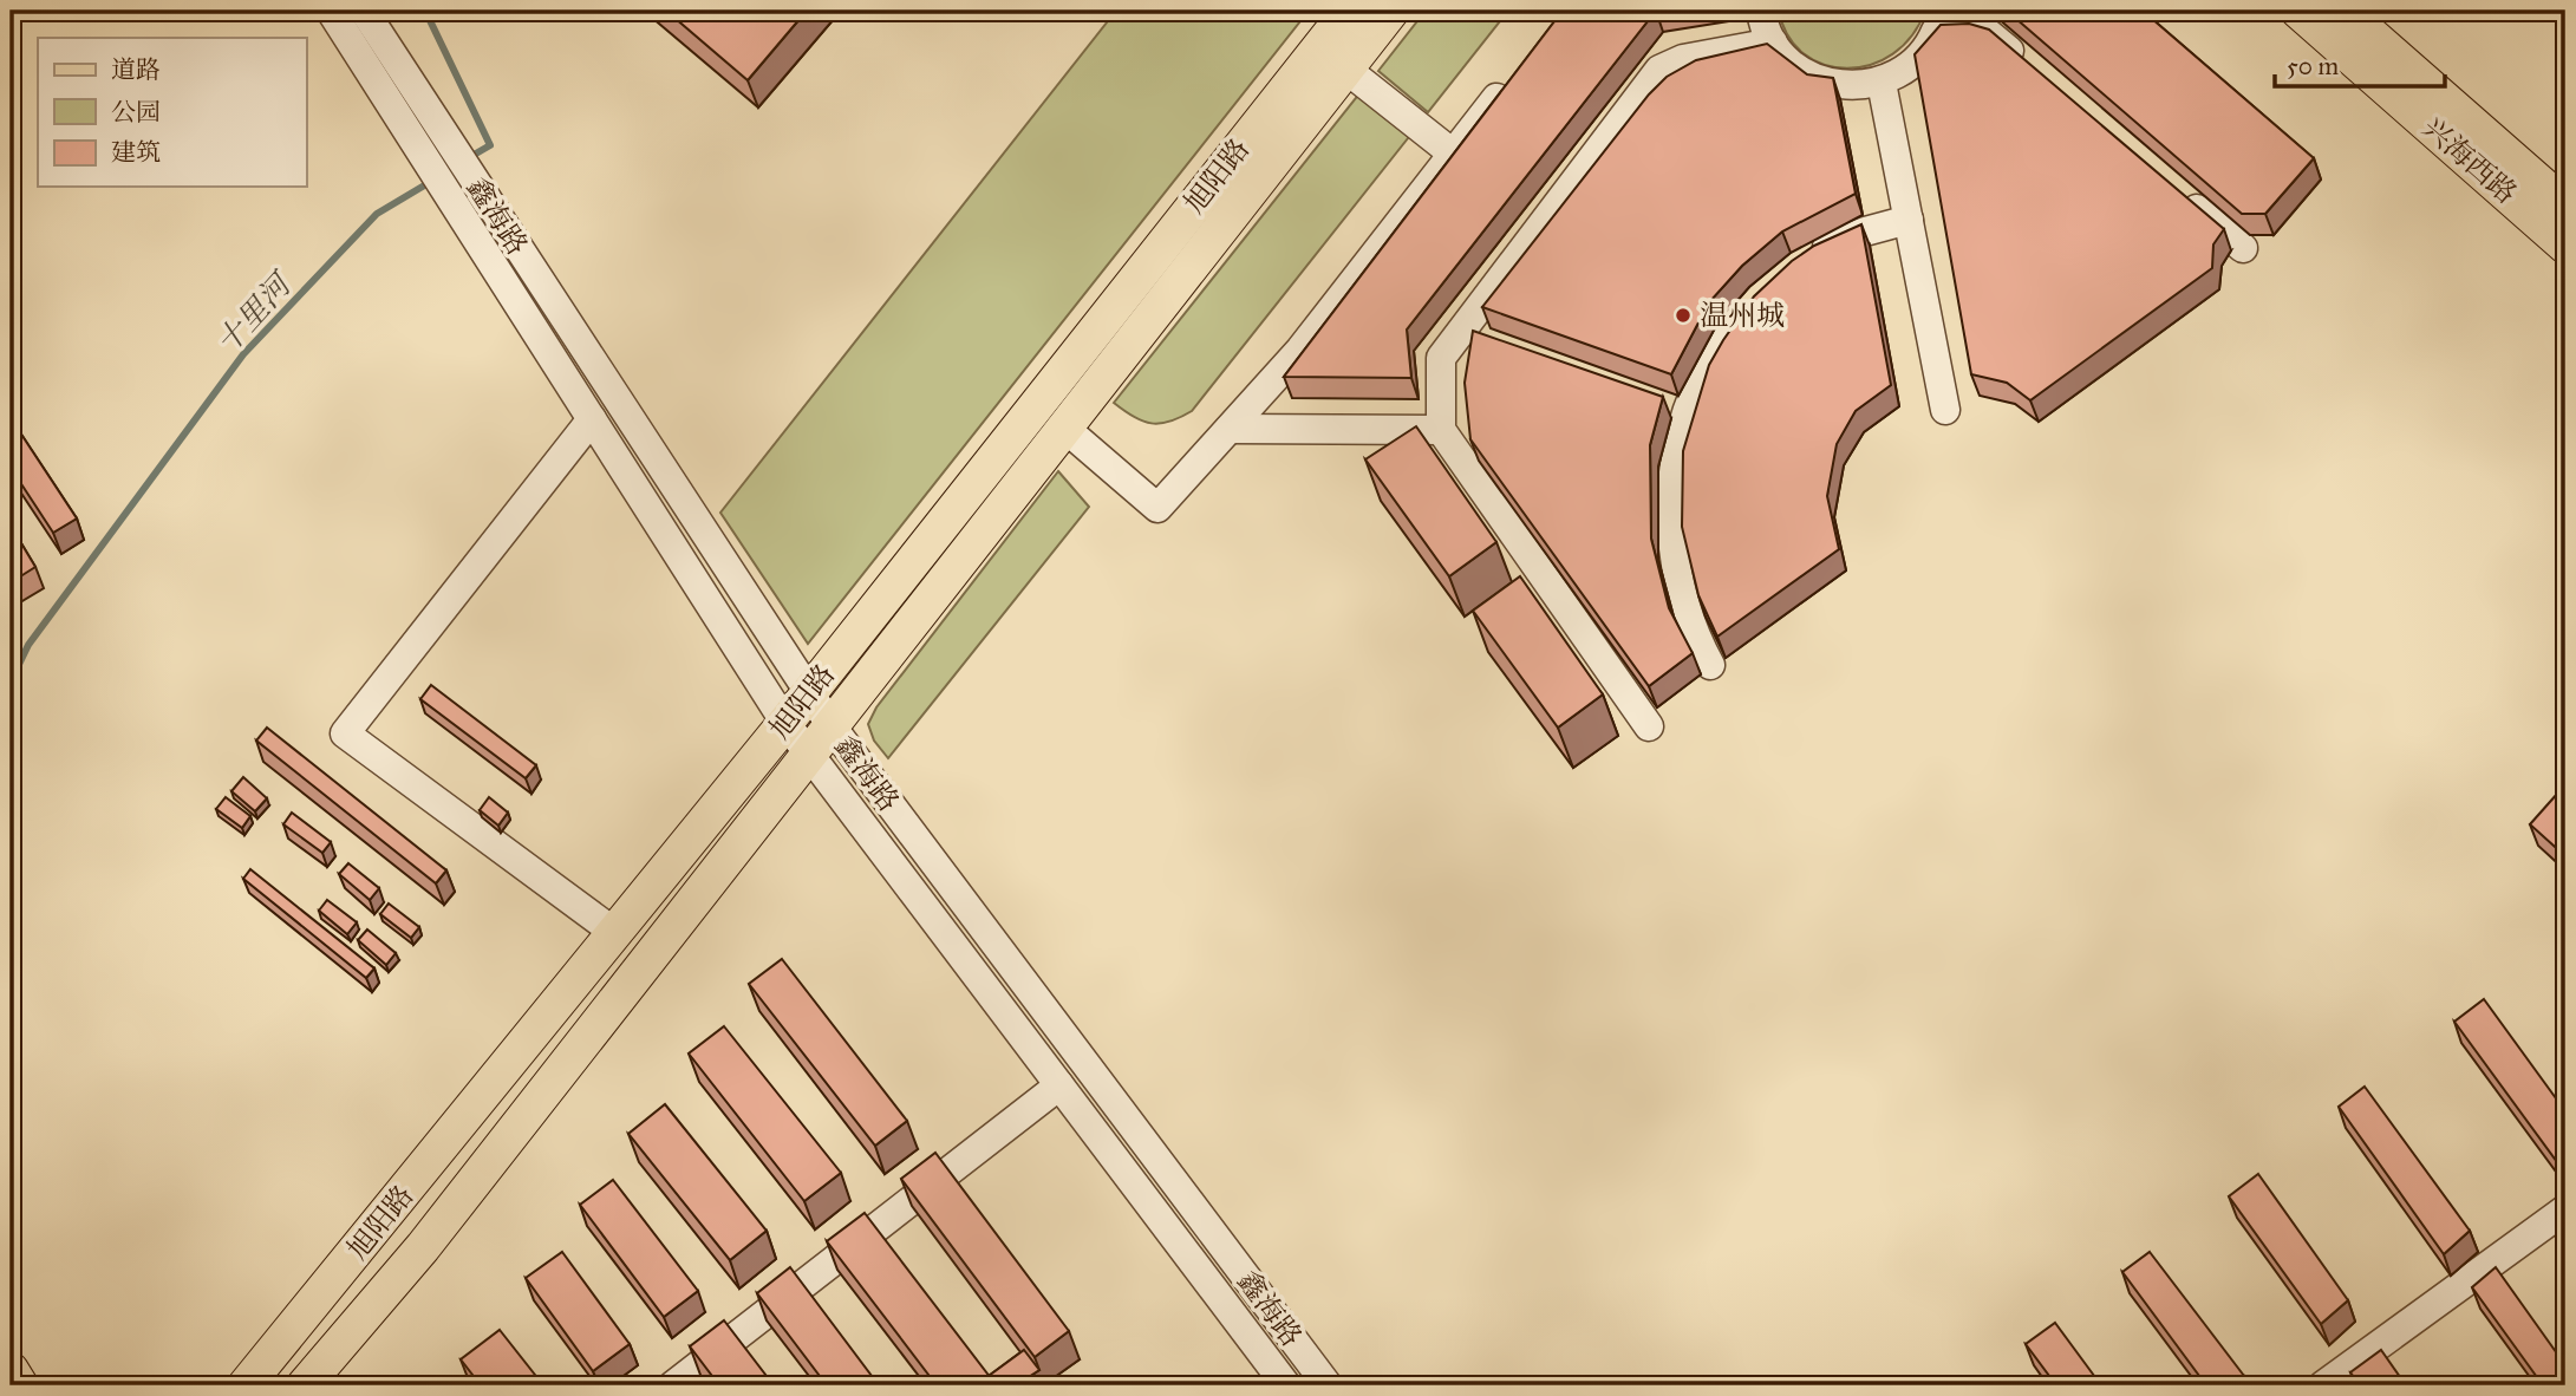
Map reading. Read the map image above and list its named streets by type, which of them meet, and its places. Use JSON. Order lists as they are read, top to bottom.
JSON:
{
  "streets": {
    "main road": ["兴海西路", "旭阳路"],
    "street": ["鑫海路"]
  },
  "crossings": [
    ["旭阳路", "鑫海路"]
  ],
  "water": ["十里河"],
  "places": ["温州城"],
  "legend": ["道路", "公园", "建筑"],
  "scale_bar": "50 m"
}
